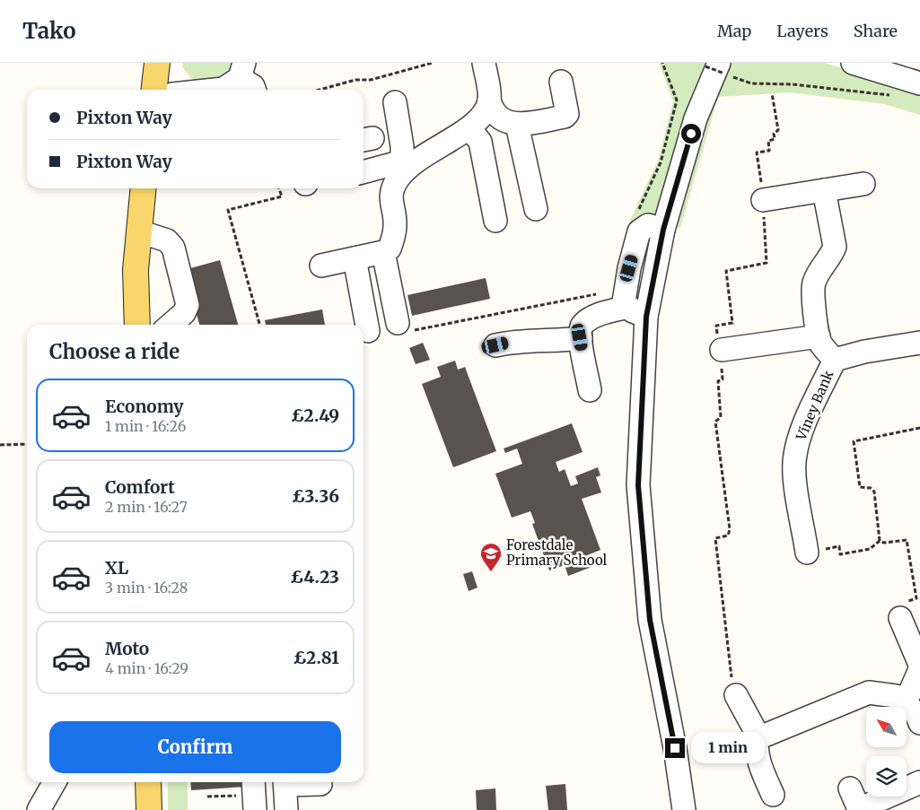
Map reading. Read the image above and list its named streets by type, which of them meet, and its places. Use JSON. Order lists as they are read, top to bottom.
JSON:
{
  "streets": {
    "street": ["Viney Bank"]
  },
  "places": {
    "school or university": ["Forestdale Primary School"]
  },
  "north": "top left",
  "page": {
    "header": "Tako",
    "nav": ["Map", "Layers", "Share"],
    "banner": ["Pixton Way", "Pixton Way"],
    "heading": "Choose a ride",
    "list": [
      {
        "name": "Economy",
        "note": "1 min · 16:26",
        "value": "£2.49"
      },
      {
        "name": "Comfort",
        "note": "2 min · 16:27",
        "value": "£3.36"
      },
      {
        "name": "XL",
        "note": "3 min · 16:28",
        "value": "£4.23"
      },
      {
        "name": "Moto",
        "note": "4 min · 16:29",
        "value": "£2.81"
      }
    ],
    "buttons": "Confirm",
    "bubble": "1 min"
  }
}
